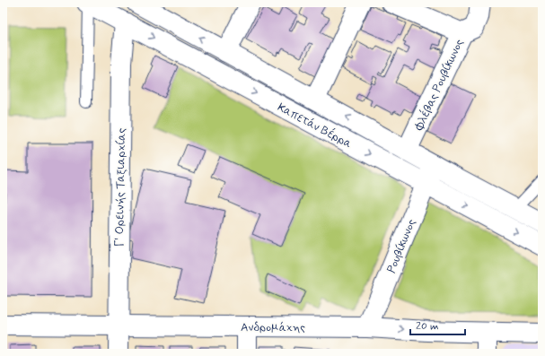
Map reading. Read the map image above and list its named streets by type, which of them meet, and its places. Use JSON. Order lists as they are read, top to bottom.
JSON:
{
  "streets": {
    "street": [
      "Φλέβας Ρουβίκωνος",
      "Καπετάν Βέρρα",
      "Γ' Ορεινής Ταξιαρχίας",
      "Ρουβίκωνος",
      "Ανδρομάχης"
    ]
  },
  "crossings": [
    ["Φλέβας Ρουβίκωνος", "Καπετάν Βέρρα"],
    ["Καπετάν Βέρρα", "Γ' Ορεινής Ταξιαρχίας"],
    ["Καπετάν Βέρρα", "Ρουβίκωνος"],
    ["Γ' Ορεινής Ταξιαρχίας", "Ανδρομάχης"],
    ["Ρουβίκωνος", "Ανδρομάχης"]
  ],
  "scale_bar": "20 m"
}
